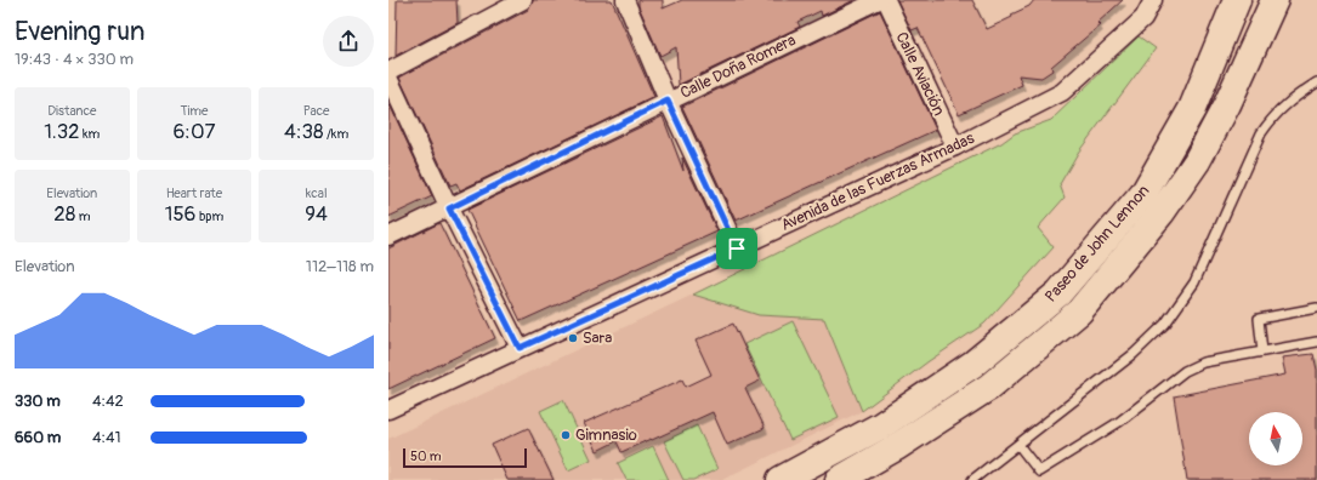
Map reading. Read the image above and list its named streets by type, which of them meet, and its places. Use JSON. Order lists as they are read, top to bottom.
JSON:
{
  "streets": {
    "highway": ["Paseo de John Lennon"],
    "street": ["Calle Doña Romera", "Calle Aviación", "Avenida de las Fuerzas Armadas"]
  },
  "crossings": [
    ["Calle Aviación", "Avenida de las Fuerzas Armadas"]
  ],
  "places": ["Sara", "Gimnasio"],
  "scale_bar": "50 m",
  "north": "top",
  "page": {
    "heading": ["Evening run", "19:43 · 4 × 330 m"],
    "stats": [
      ["Distance", "1.32 km"],
      ["Time", "6:07"],
      ["Pace", "4:38 /km"],
      ["Elevation", "28 m"],
      ["Heart rate", "156 bpm"],
      ["kcal", "94"]
    ],
    "chart": ["Elevation", "112–118 m"],
    "list": [
      {
        "name": "330 m",
        "note": "4:42"
      },
      {
        "name": "660 m",
        "note": "4:41"
      }
    ],
    "scale": "50 m"
  }
}
